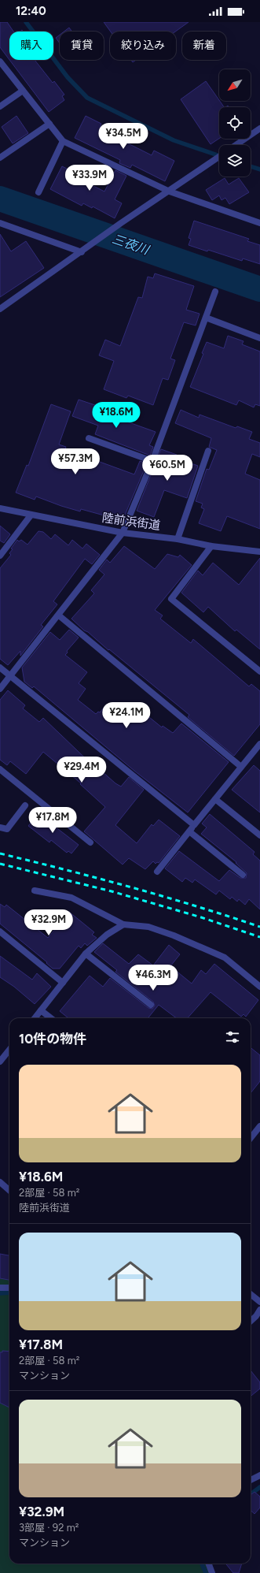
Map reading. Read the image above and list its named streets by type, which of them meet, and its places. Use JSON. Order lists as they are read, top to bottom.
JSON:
{
  "streets": {
    "street": ["陸前浜街道"]
  },
  "water": ["三夜川"],
  "north": "bottom left",
  "page": {
    "status": "12:40",
    "chip": [
      "購入",
      "賃貸",
      "絞り込み",
      "新着"
    ],
    "price": [
      "¥34.5M",
      "¥33.9M",
      "¥18.6M",
      "¥57.3M",
      "¥60.5M",
      "¥24.1M",
      "¥29.4M",
      "¥17.8M",
      "¥32.9M",
      "¥46.3M"
    ],
    "heading": "10件の物件",
    "list": [
      {
        "name": "¥18.6M",
        "note": "2部屋 · 58 m² · 陸前浜街道"
      },
      {
        "name": "¥17.8M",
        "note": "2部屋 · 58 m² · マンション"
      },
      {
        "name": "¥32.9M",
        "note": "3部屋 · 92 m² · マンション"
      }
    ]
  }
}
